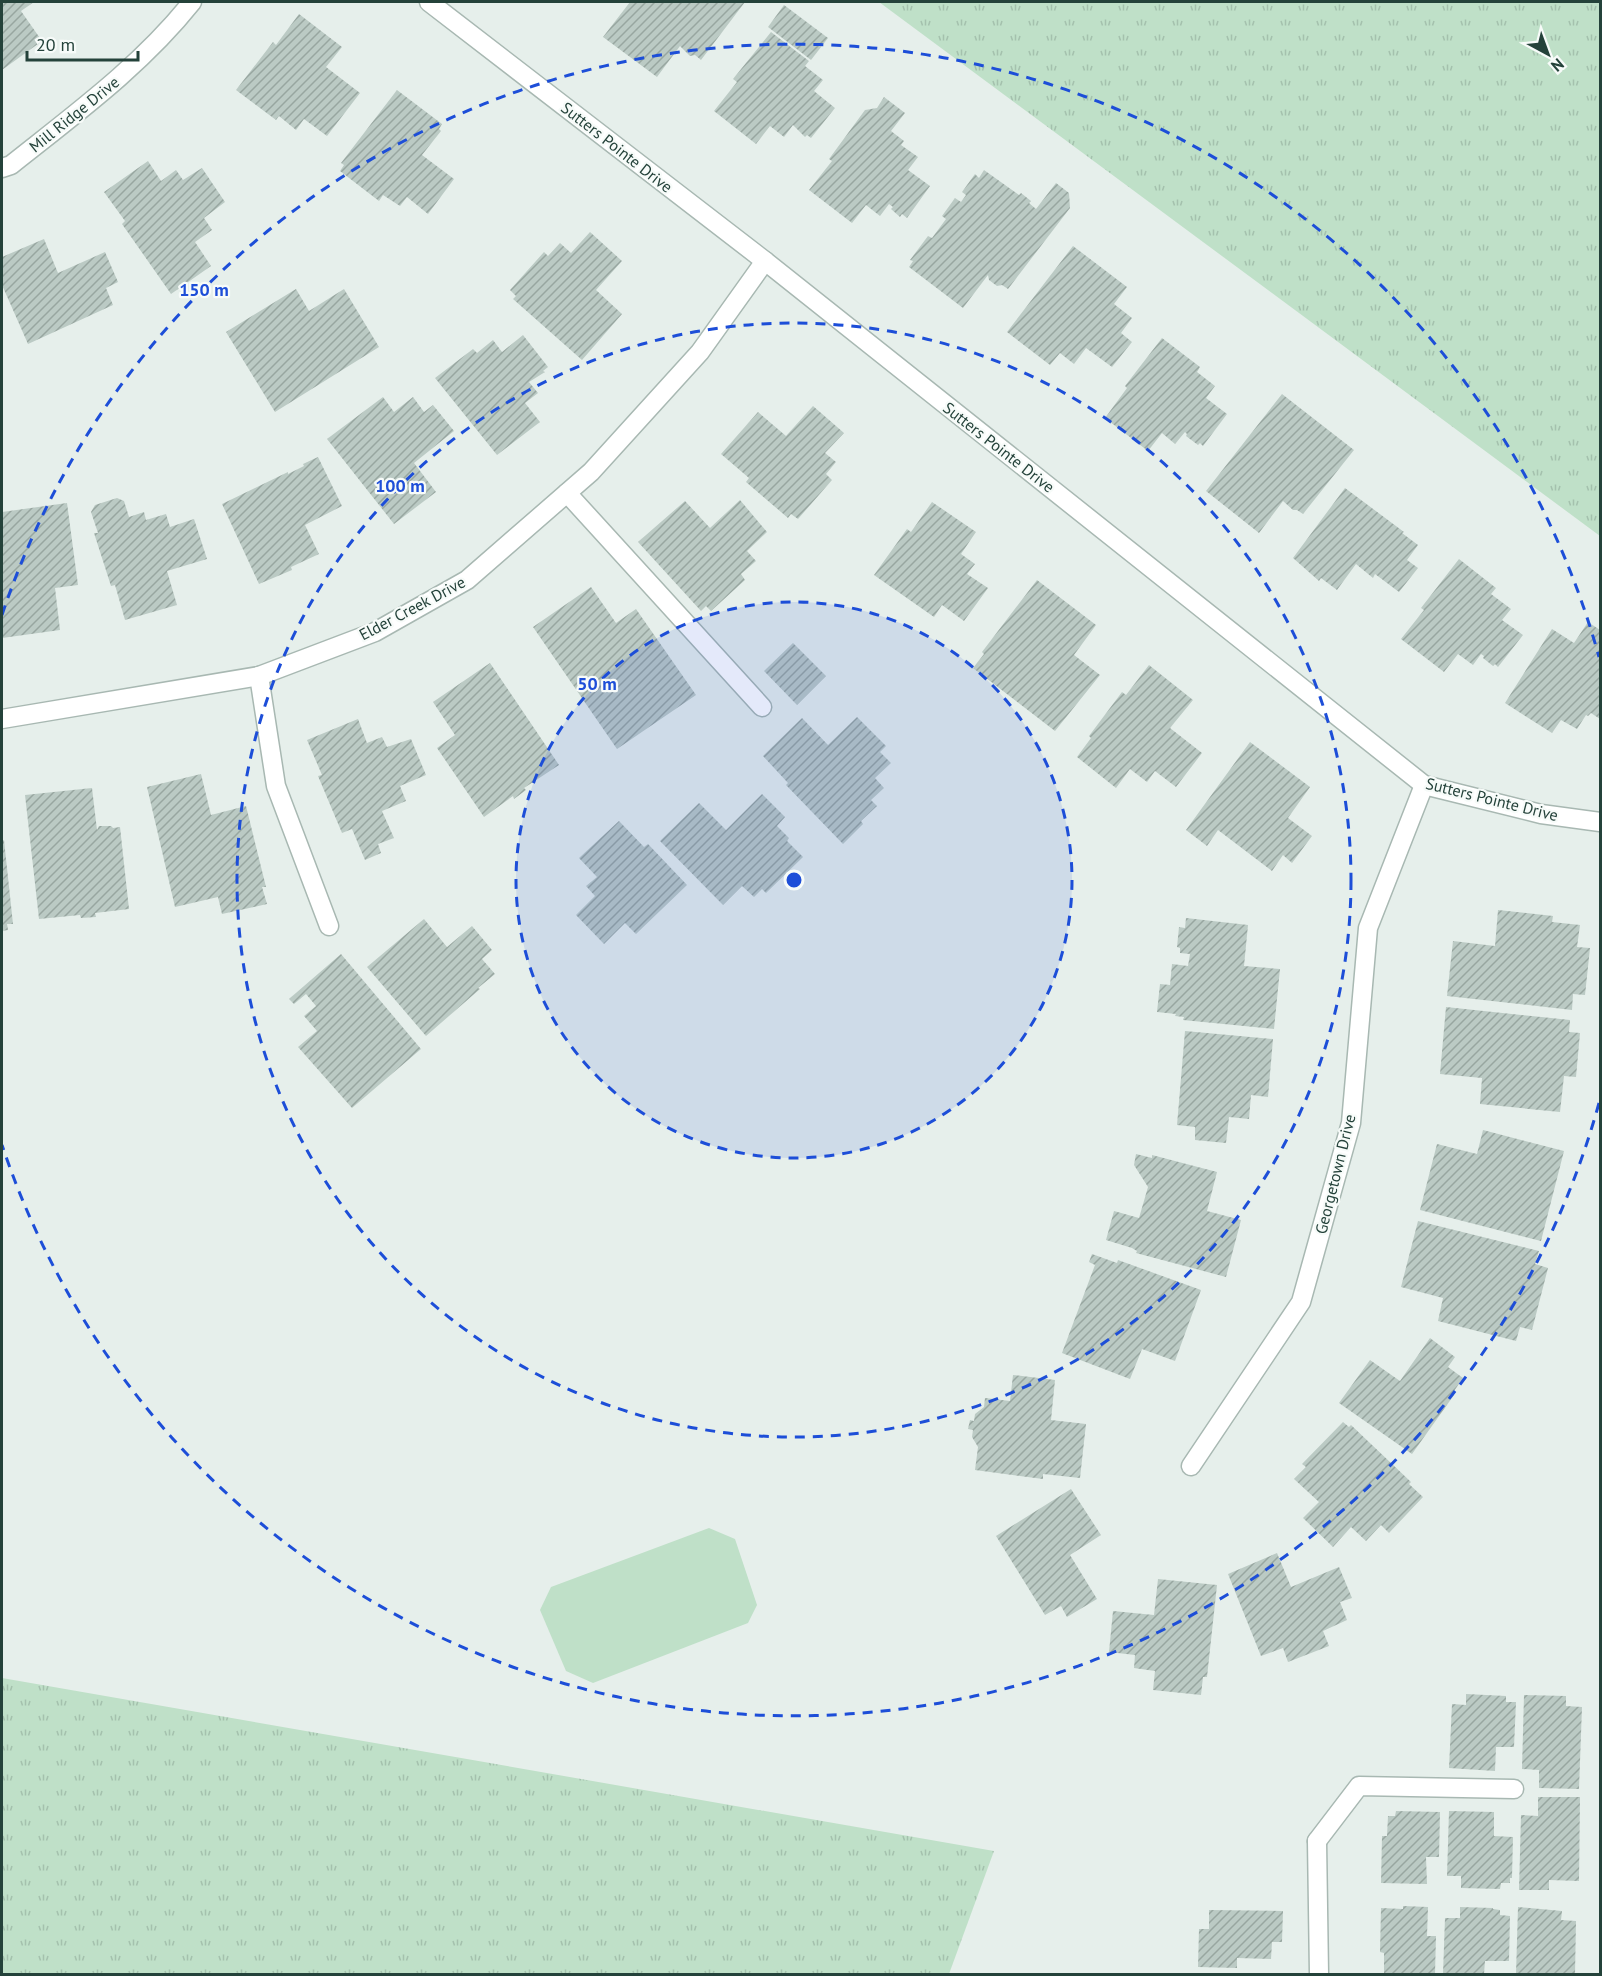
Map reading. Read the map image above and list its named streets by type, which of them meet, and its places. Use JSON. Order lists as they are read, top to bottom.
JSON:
{
  "streets": {
    "street": [
      "Mill Ridge Drive",
      "Sutters Pointe Drive",
      "Elder Creek Drive",
      "Georgetown Drive"
    ]
  },
  "crossings": [
    ["Sutters Pointe Drive", "Elder Creek Drive"],
    ["Sutters Pointe Drive", "Georgetown Drive"]
  ],
  "scale_bar": "20 m",
  "north": "bottom right",
  "rings": ["150 m", "100 m", "50 m"]
}
